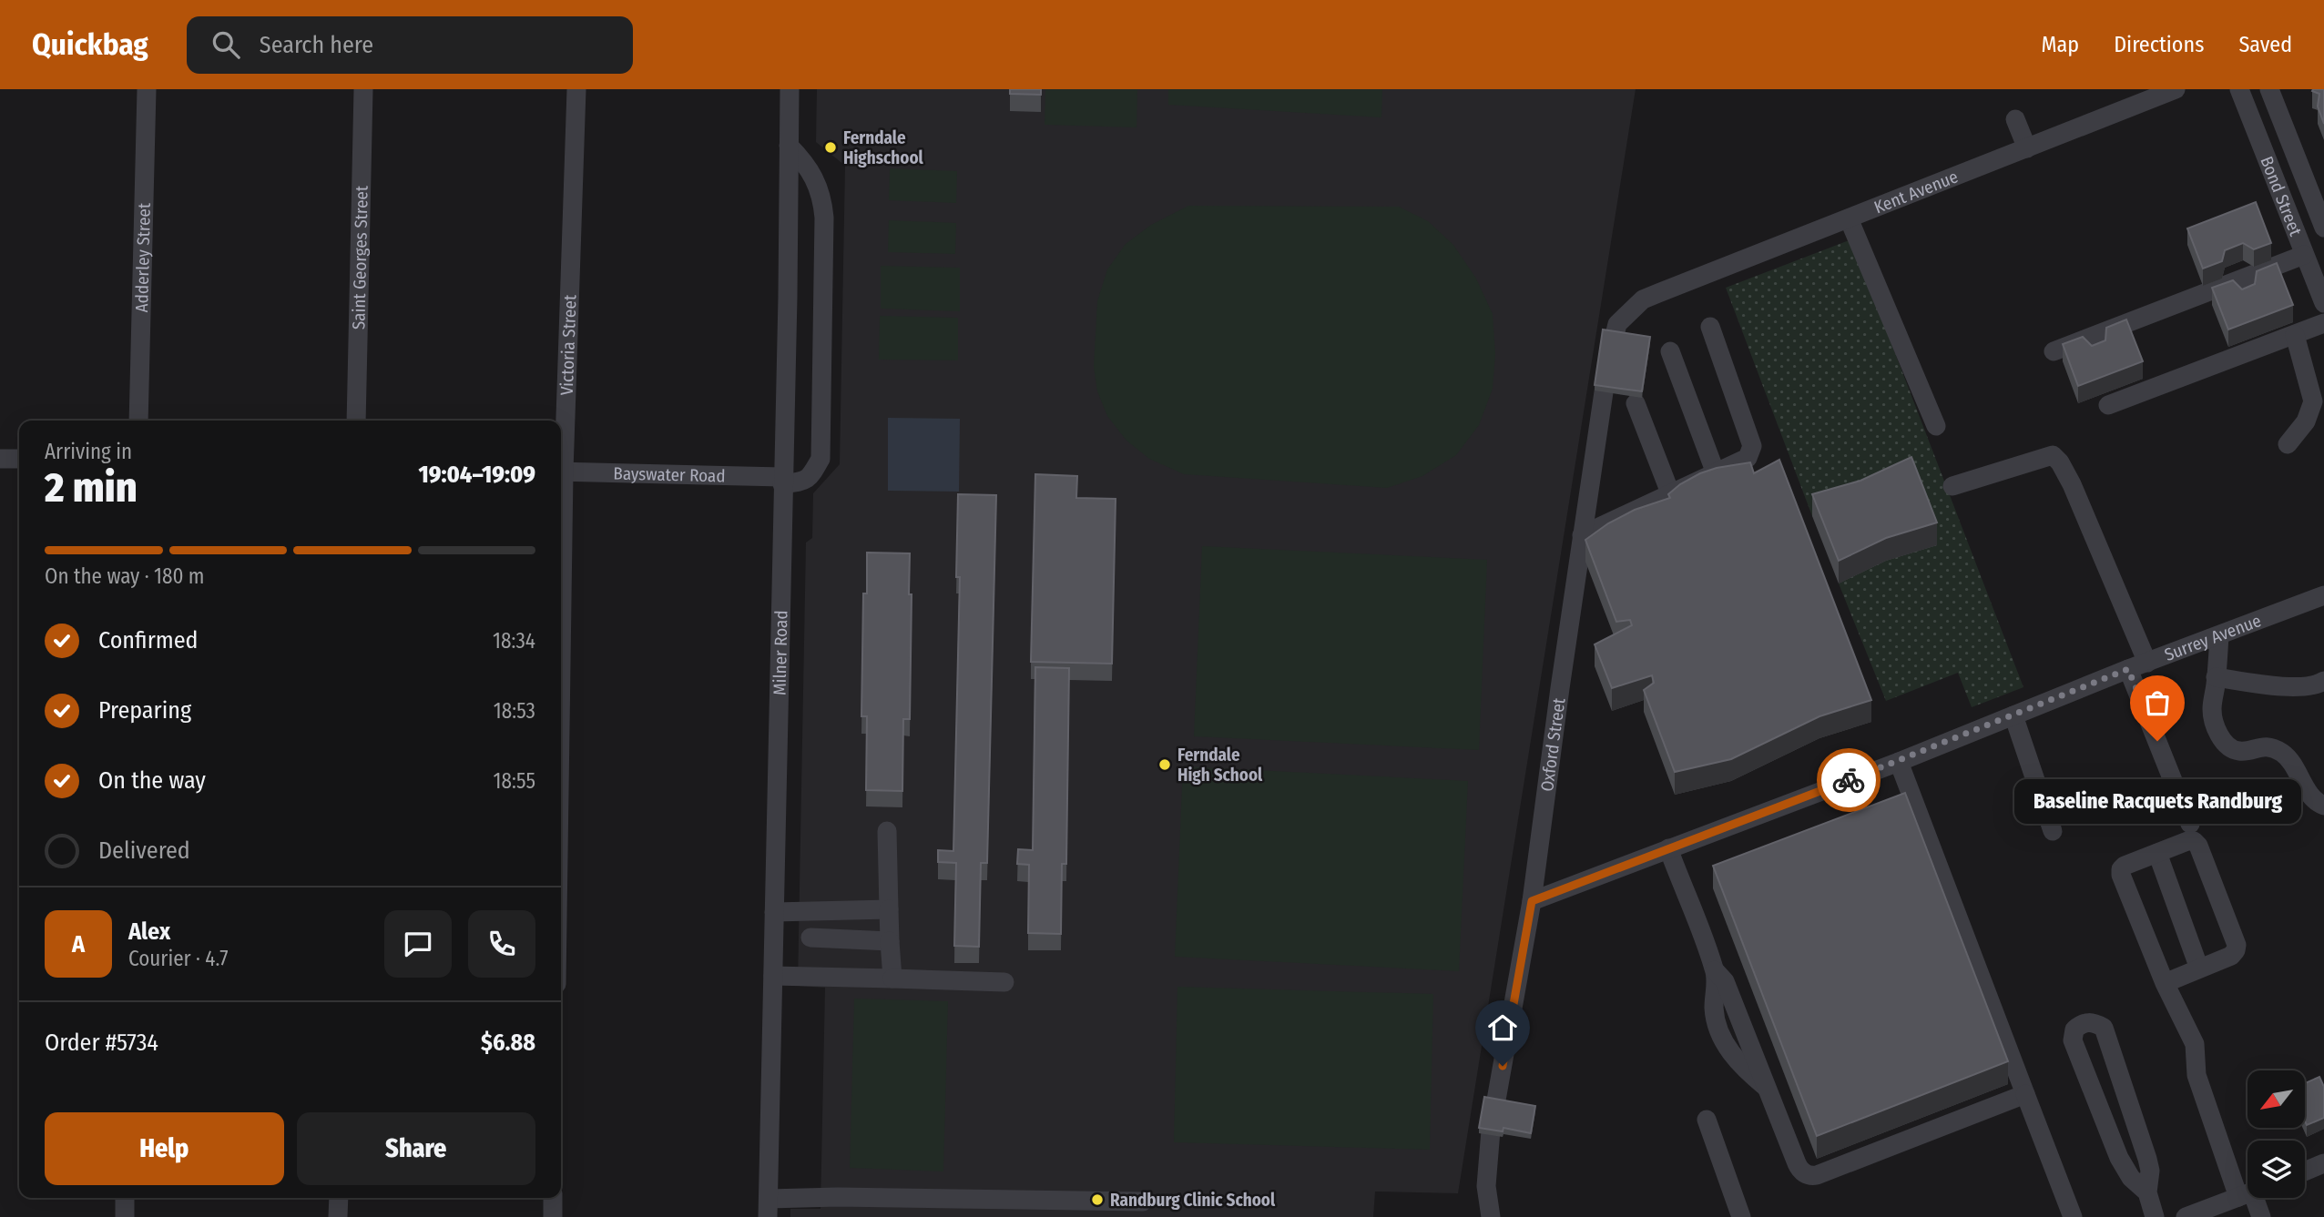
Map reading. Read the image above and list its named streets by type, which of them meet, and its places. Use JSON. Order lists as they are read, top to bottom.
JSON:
{
  "streets": {
    "street": [
      "Kent Avenue",
      "Bond Street",
      "Adderley Street",
      "Saint Georges Street",
      "Victoria Street",
      "Bayswater Road",
      "Surrey Avenue",
      "Milner Road",
      "Oxford Street"
    ]
  },
  "crossings": [
    ["Kent Avenue", "Oxford Street"],
    ["Bayswater Road", "Milner Road"],
    ["Surrey Avenue", "Oxford Street"]
  ],
  "places": [
    "Ferndale Highschool",
    "Baseline Racquets Randburg",
    "Ferndale High School",
    "Randburg Clinic School"
  ],
  "north": "bottom left",
  "page": {
    "header": "Quickbag",
    "search": "Search here",
    "nav": ["Map", "Directions", "Saved"],
    "heading": ["2 min", "Arriving in", "19:04–19:09"],
    "panel": [
      "Alex",
      "Courier · 4.7",
      "Order #5734",
      "$6.88"
    ],
    "bar": "On the way · 180 m",
    "list": [
      ["Confirmed", "18:34"],
      ["Preparing", "18:53"],
      ["On the way", "18:55"],
      "Delivered"
    ],
    "bubble": "Baseline Racquets Randburg",
    "round": "A",
    "buttons": ["Help", "Share"]
  }
}
